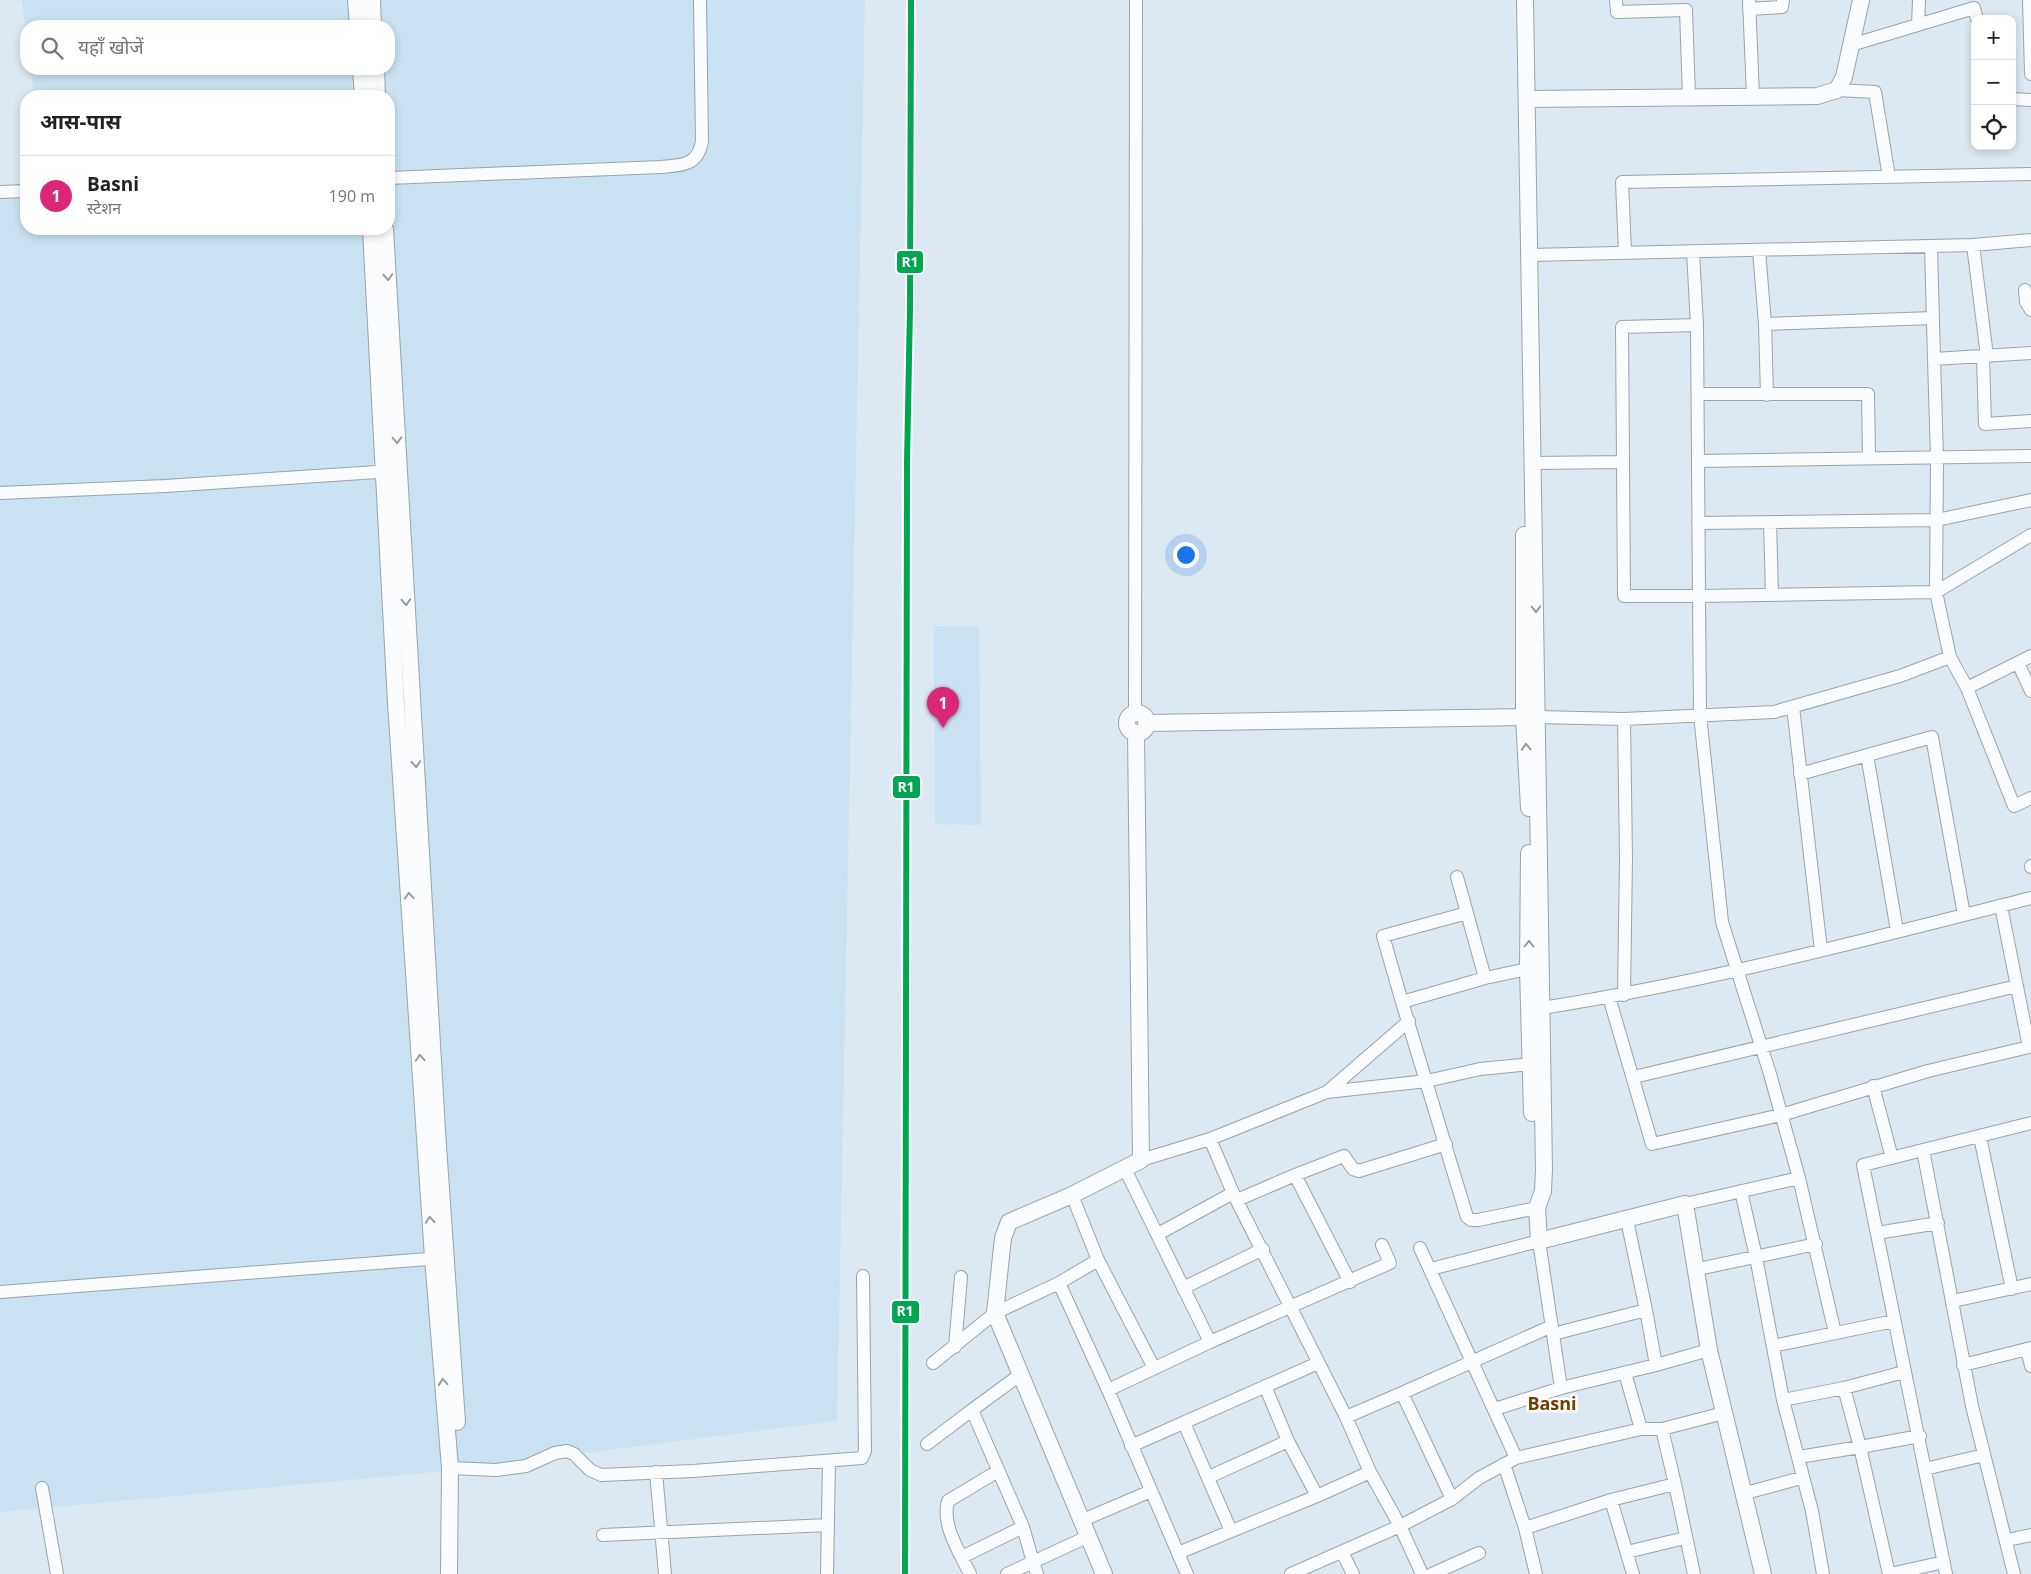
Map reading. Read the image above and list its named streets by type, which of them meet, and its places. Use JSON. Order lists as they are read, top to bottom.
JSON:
{
  "districts": ["Basni"],
  "lines": ["transit line R1"],
  "page": {
    "map_buttons": ["+", "−"],
    "search": "यहाँ खोजें",
    "heading": "आस-पास",
    "list": [
      {
        "mark": "1",
        "name": "Basni",
        "note": "स्टेशन",
        "value": "190 m"
      }
    ],
    "pins": "1"
  }
}
